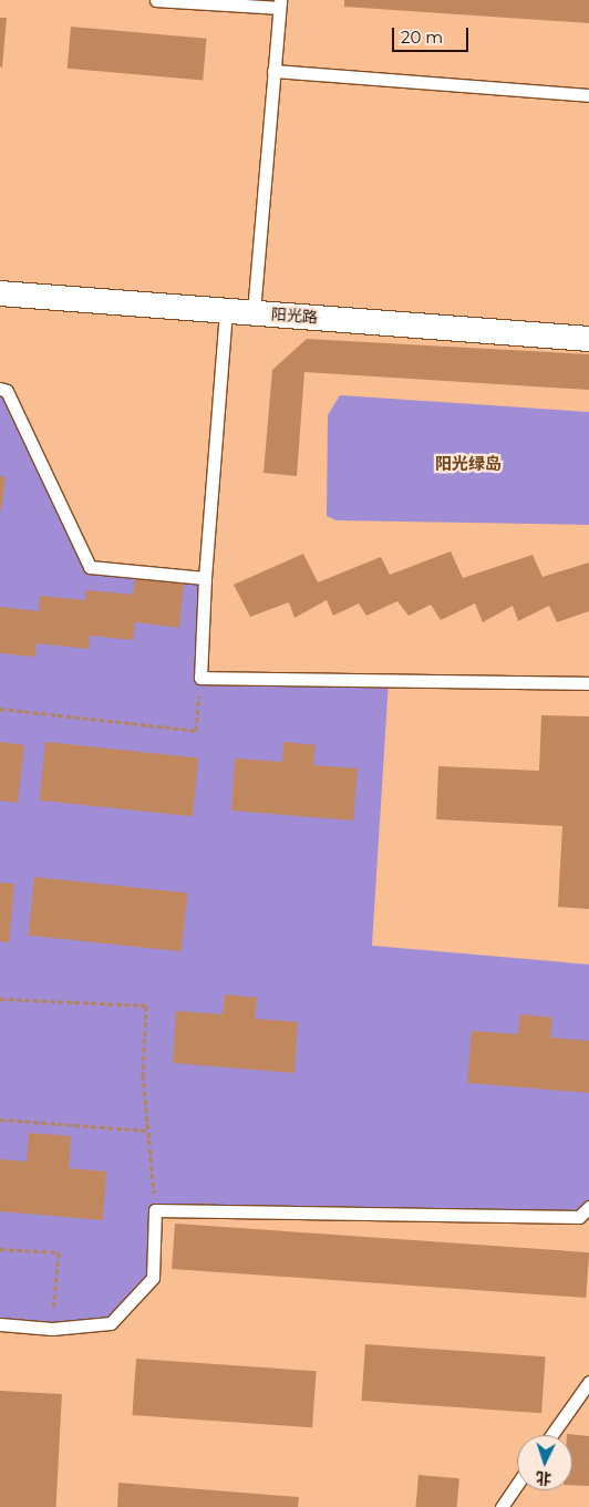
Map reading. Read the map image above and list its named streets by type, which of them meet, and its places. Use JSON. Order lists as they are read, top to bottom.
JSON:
{
  "streets": {
    "street": ["阳光路"]
  },
  "districts": ["阳光绿岛"],
  "scale_bar": "20 m",
  "north": "bottom"
}
